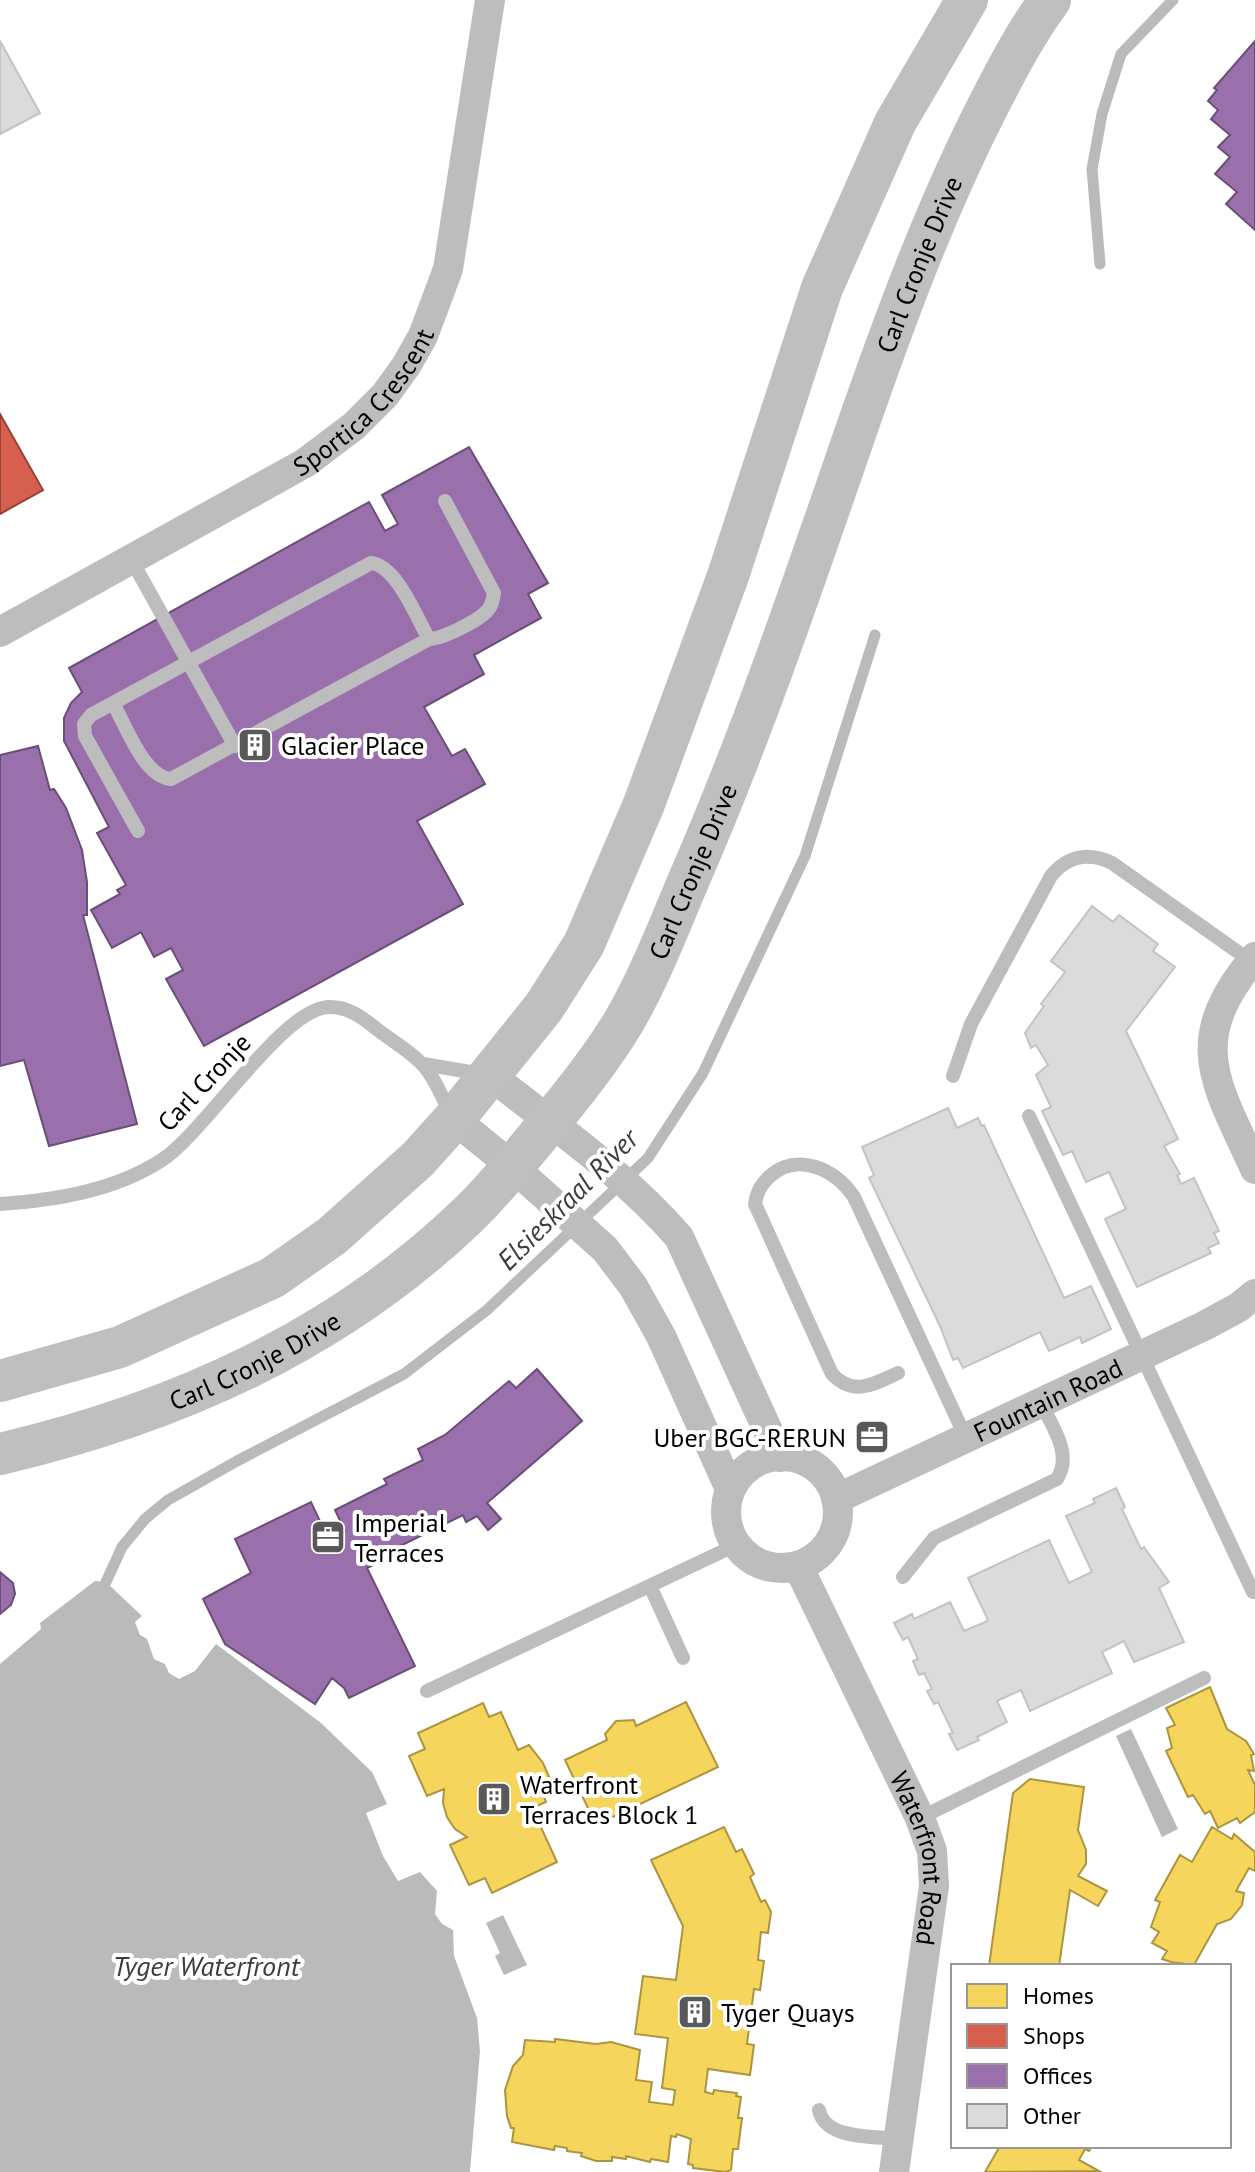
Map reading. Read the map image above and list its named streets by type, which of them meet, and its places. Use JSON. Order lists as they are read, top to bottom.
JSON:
{
  "streets": {
    "main road": ["Carl Cronje Drive"],
    "street": ["Sportica Crescent", "Fountain Road", "Waterfront Road"],
    "lane": ["Carl Cronje"]
  },
  "crossings": [
    ["Fountain Road", "Waterfront Road"]
  ],
  "water": ["Elsieskraal River", "Tyger Waterfront"],
  "places": {
    "building": ["Glacier Place", "Waterfront Terraces Block 1", "Tyger Quays"],
    "office": ["Uber BGC-RERUN", "Imperial Terraces"]
  },
  "legend": [
    "Homes",
    "Shops",
    "Offices",
    "Other"
  ]
}
